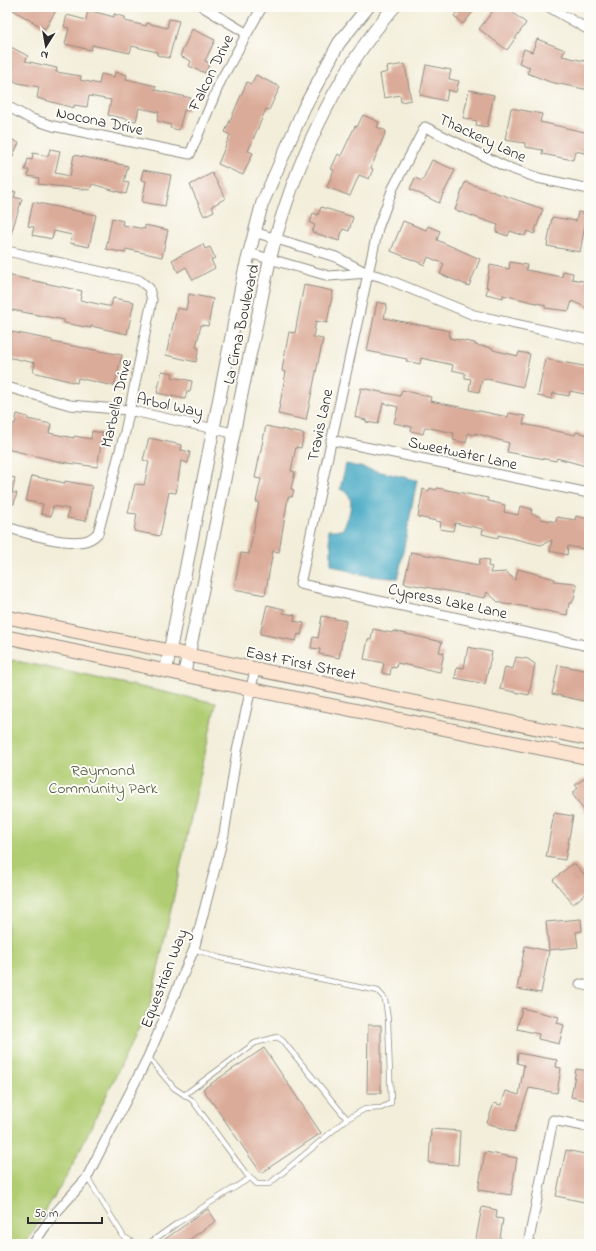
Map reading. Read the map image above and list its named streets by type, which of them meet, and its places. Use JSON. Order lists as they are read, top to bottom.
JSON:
{
  "streets": {
    "main road": ["East First Street"],
    "street": [
      "Falcon Drive",
      "Nocona Drive",
      "Thackery Lane",
      "La Cima Boulevard",
      "Marbella Drive",
      "Arbol Way",
      "Travis Lane",
      "Sweetwater Lane",
      "Cypress Lake Lane",
      "Equestrian Way"
    ]
  },
  "crossings": [
    ["Falcon Drive", "Nocona Drive"],
    ["Thackery Lane", "Travis Lane"],
    ["La Cima Boulevard", "Arbol Way"],
    ["La Cima Boulevard", "East First Street"],
    ["Marbella Drive", "Arbol Way"],
    ["Travis Lane", "Sweetwater Lane"],
    ["Travis Lane", "Cypress Lake Lane"],
    ["East First Street", "Equestrian Way"]
  ],
  "parks": ["Raymond Community Park"],
  "scale_bar": "50 m",
  "north": "bottom"
}
